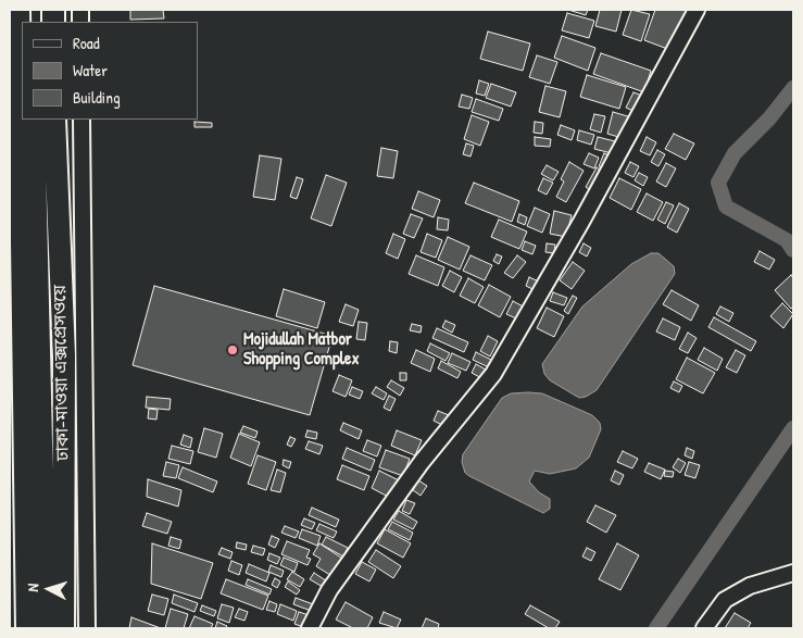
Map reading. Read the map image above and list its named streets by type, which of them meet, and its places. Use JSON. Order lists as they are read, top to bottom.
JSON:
{
  "streets": {
    "highway": ["ঢাকা-মাওয়া এক্সপ্রেসওয়ে"]
  },
  "places": ["Mojidullah Matbor Shopping Complex"],
  "legend": ["Road", "Water", "Building"],
  "north": "left"
}
